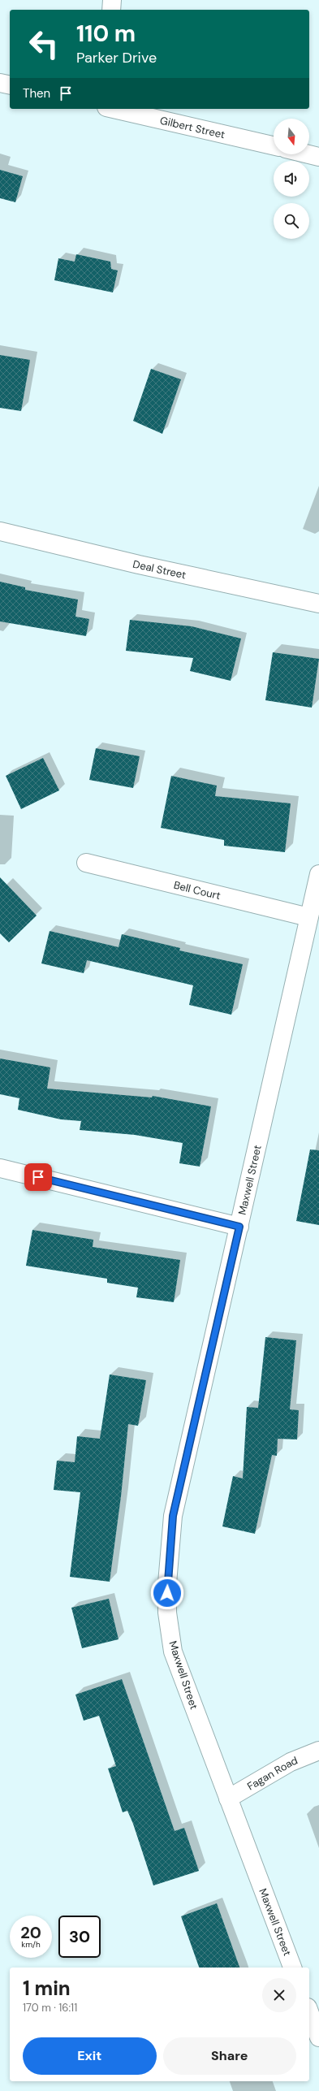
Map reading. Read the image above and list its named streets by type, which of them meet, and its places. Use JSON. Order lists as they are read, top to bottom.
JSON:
{
  "streets": {
    "street": [
      "Gilbert Street",
      "Deal Street",
      "Bell Court",
      "Maxwell Street",
      "Fagan Road"
    ]
  },
  "crossings": [
    ["Bell Court", "Maxwell Street"],
    ["Maxwell Street", "Fagan Road"]
  ],
  "north": "bottom",
  "page": {
    "turn": ["110 m", "Parker Drive"],
    "then": "Then",
    "speed": "20 km/h",
    "limit": "30",
    "heading": ["1 min", "170 m · 16:11"],
    "buttons": ["Exit", "Share"]
  }
}
